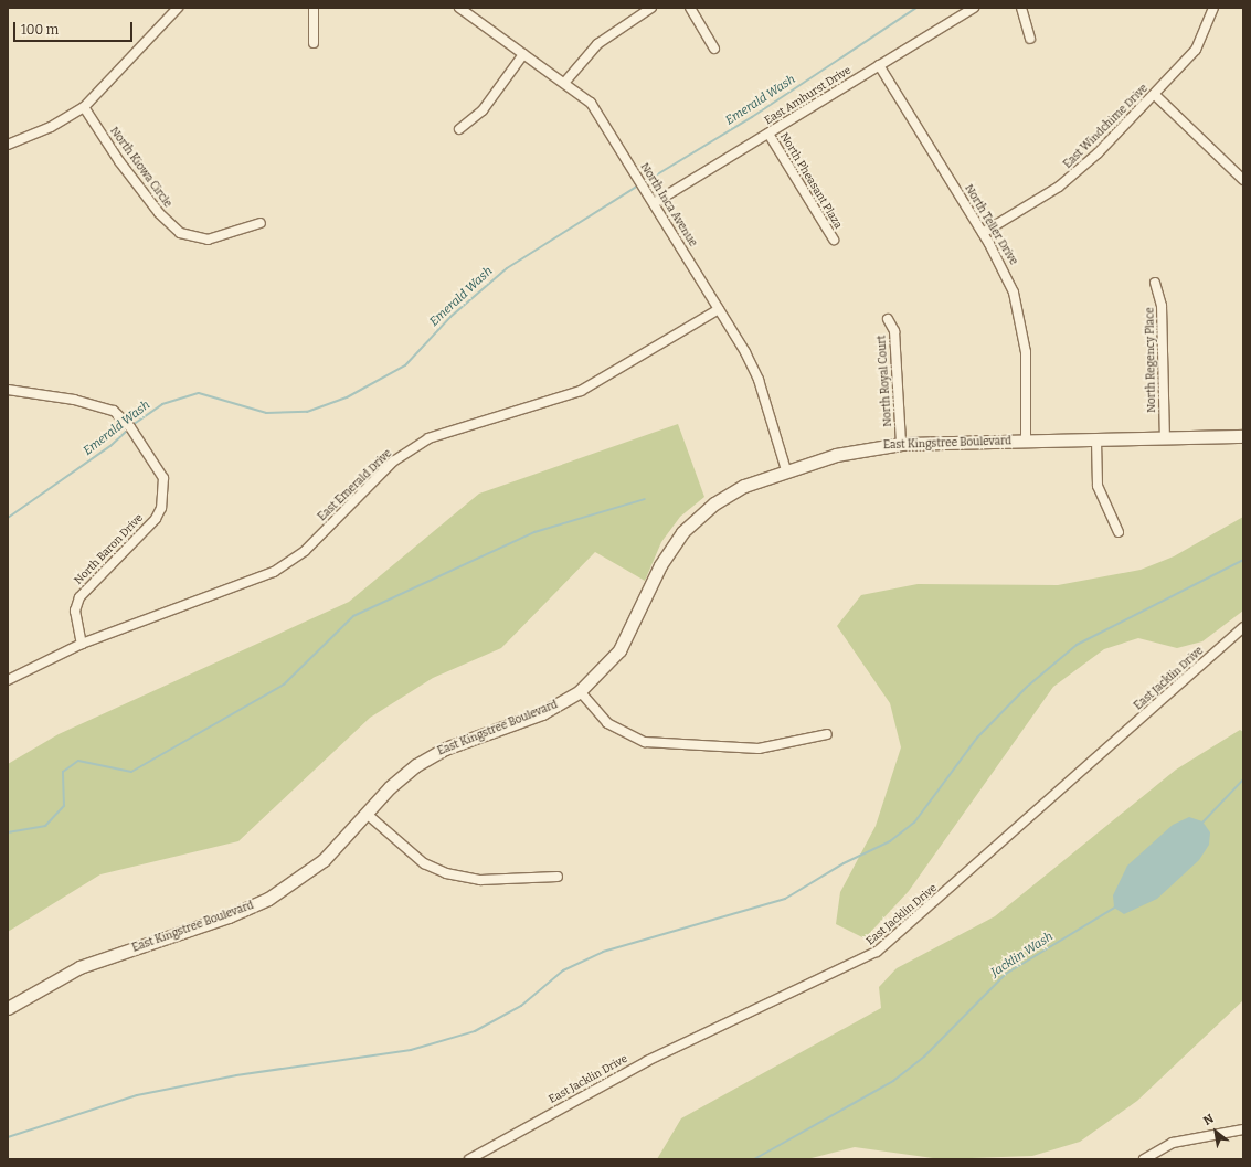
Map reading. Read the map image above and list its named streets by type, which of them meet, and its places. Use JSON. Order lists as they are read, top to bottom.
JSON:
{
  "streets": {
    "street": [
      "East Amhurst Drive",
      "East Windchime Drive",
      "North Kiowa Circle",
      "North Pheasant Plaza",
      "North Inca Avenue",
      "North Teller Drive",
      "North Regency Place",
      "North Royal Court",
      "East Kingstree Boulevard",
      "East Emerald Drive",
      "North Baron Drive",
      "East Jacklin Drive"
    ]
  },
  "crossings": [
    ["East Amhurst Drive", "North Pheasant Plaza"],
    ["East Amhurst Drive", "North Inca Avenue"],
    ["East Amhurst Drive", "North Teller Drive"],
    ["East Windchime Drive", "North Teller Drive"],
    ["North Inca Avenue", "East Kingstree Boulevard"],
    ["North Inca Avenue", "East Emerald Drive"],
    ["North Teller Drive", "East Kingstree Boulevard"],
    ["North Regency Place", "East Kingstree Boulevard"],
    ["North Royal Court", "East Kingstree Boulevard"],
    ["East Emerald Drive", "North Baron Drive"]
  ],
  "water": ["Emerald Wash", "Jacklin Wash"],
  "scale_bar": "100 m",
  "north": "top left"
}
